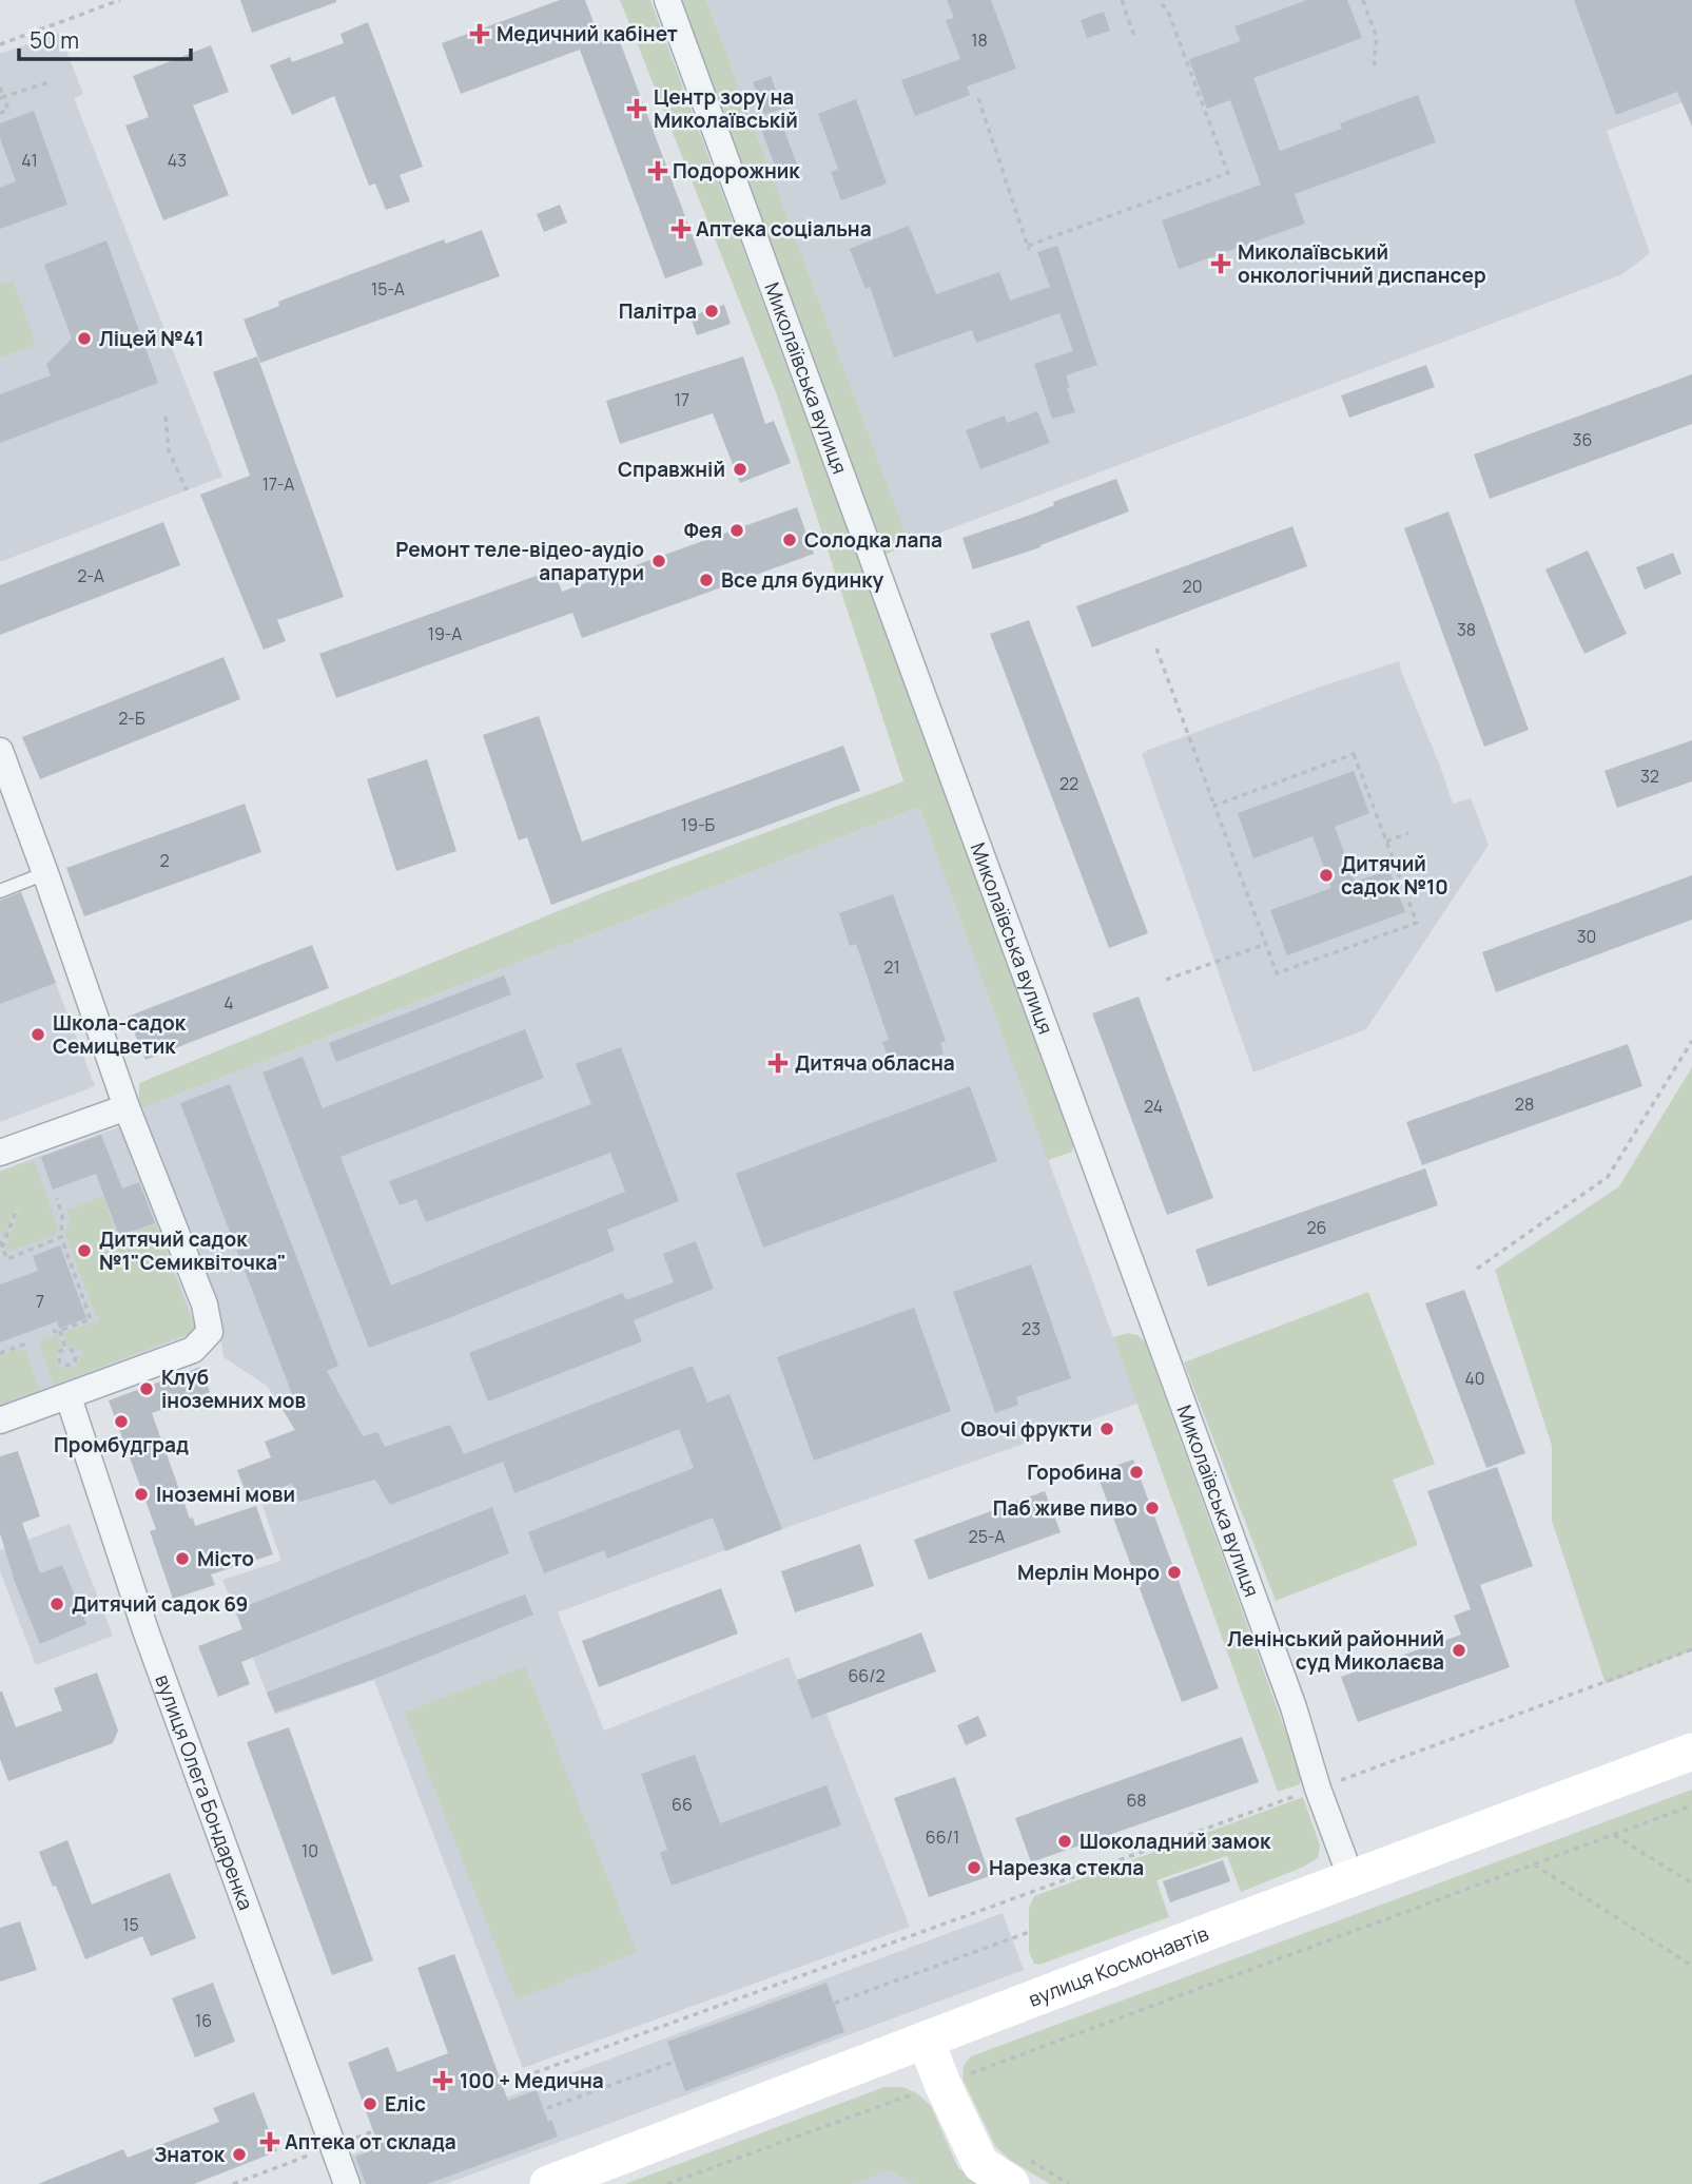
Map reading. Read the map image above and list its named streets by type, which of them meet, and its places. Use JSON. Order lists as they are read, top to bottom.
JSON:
{
  "streets": {
    "main road": ["вулиця Космонавтів"],
    "street": ["Миколаївська вулиця", "вулиця Олега Бондаренка"]
  },
  "crossings": [
    ["Миколаївська вулиця", "вулиця Космонавтів"]
  ],
  "places": {
    "health": [
      "Медичний кабінет",
      "Центр зору на Миколаївській",
      "Подорожник",
      "Аптека соціальна",
      "Миколаївський онкологічний диспансер",
      "Дитяча обласна",
      "100 + Медична",
      "Аптека от склада"
    ],
    "other": [
      "Палітра",
      "Ліцей №41",
      "Справжній",
      "Фея",
      "Солодка лапа",
      "Ремонт теле-відео-аудіо апаратури",
      "Все для будинку",
      "Дитячий садок №10",
      "Школа-садок Семицветик",
      "Дитячий садок №1\"Семиквіточка\"",
      "Клуб іноземних мов",
      "Промбудград",
      "Овочі фрукти",
      "Горобина",
      "Іноземні мови",
      "Паб живе пиво",
      "Місто",
      "Мерлін Монро",
      "Дитячий садок 69",
      "Ленінський районний суд Миколаєва",
      "Шоколадний замок",
      "Нарезка стекла",
      "Еліс",
      "Знаток"
    ]
  },
  "house_numbers": [
    "18",
    "41",
    "43",
    "15-А",
    "17",
    "36",
    "17-А",
    "2-А",
    "20",
    "38",
    "19-А",
    "2-Б",
    "32",
    "22",
    "19-Б",
    "2",
    "30",
    "21",
    "4",
    "28",
    "24",
    "26",
    "7",
    "23",
    "40",
    "25-А",
    "66/2",
    "68",
    "66",
    "66/1",
    "10",
    "15",
    "16"
  ],
  "scale_bar": "50 m"
}
